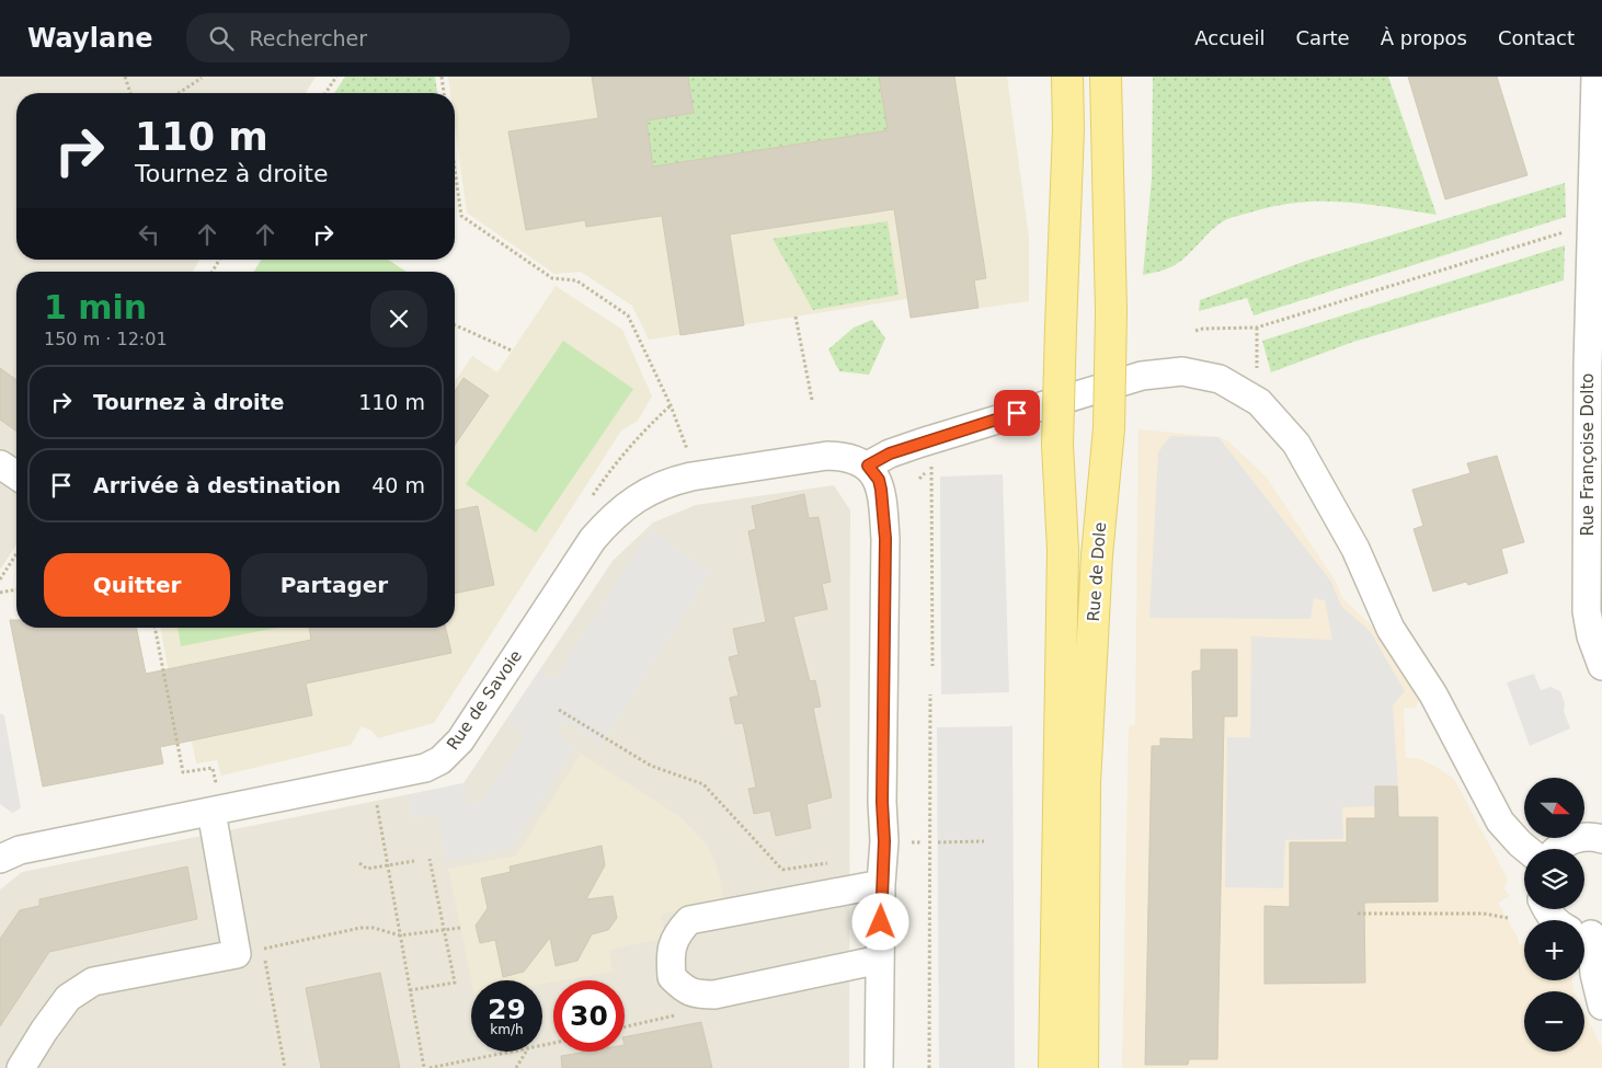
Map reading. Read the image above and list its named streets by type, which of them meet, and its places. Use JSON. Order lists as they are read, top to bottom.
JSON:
{
  "streets": {
    "main road": ["Rue de Dole"],
    "street": ["Rue Françoise Dolto", "Rue de Savoie"]
  },
  "north": "right",
  "page": {
    "header": "Waylane",
    "search": "Rechercher",
    "nav": [
      "Accueil",
      "Carte",
      "À propos",
      "Contact"
    ],
    "turn": ["110 m", "Tournez à droite"],
    "heading": ["1 min", "150 m · 12:01"],
    "list": [
      {
        "name": "Tournez à droite",
        "value": "110 m"
      },
      {
        "name": "Arrivée à destination",
        "value": "40 m"
      }
    ],
    "buttons": ["Quitter", "Partager"],
    "map_buttons": ["+", "−"],
    "speed": "29 km/h",
    "limit": "30"
  }
}
